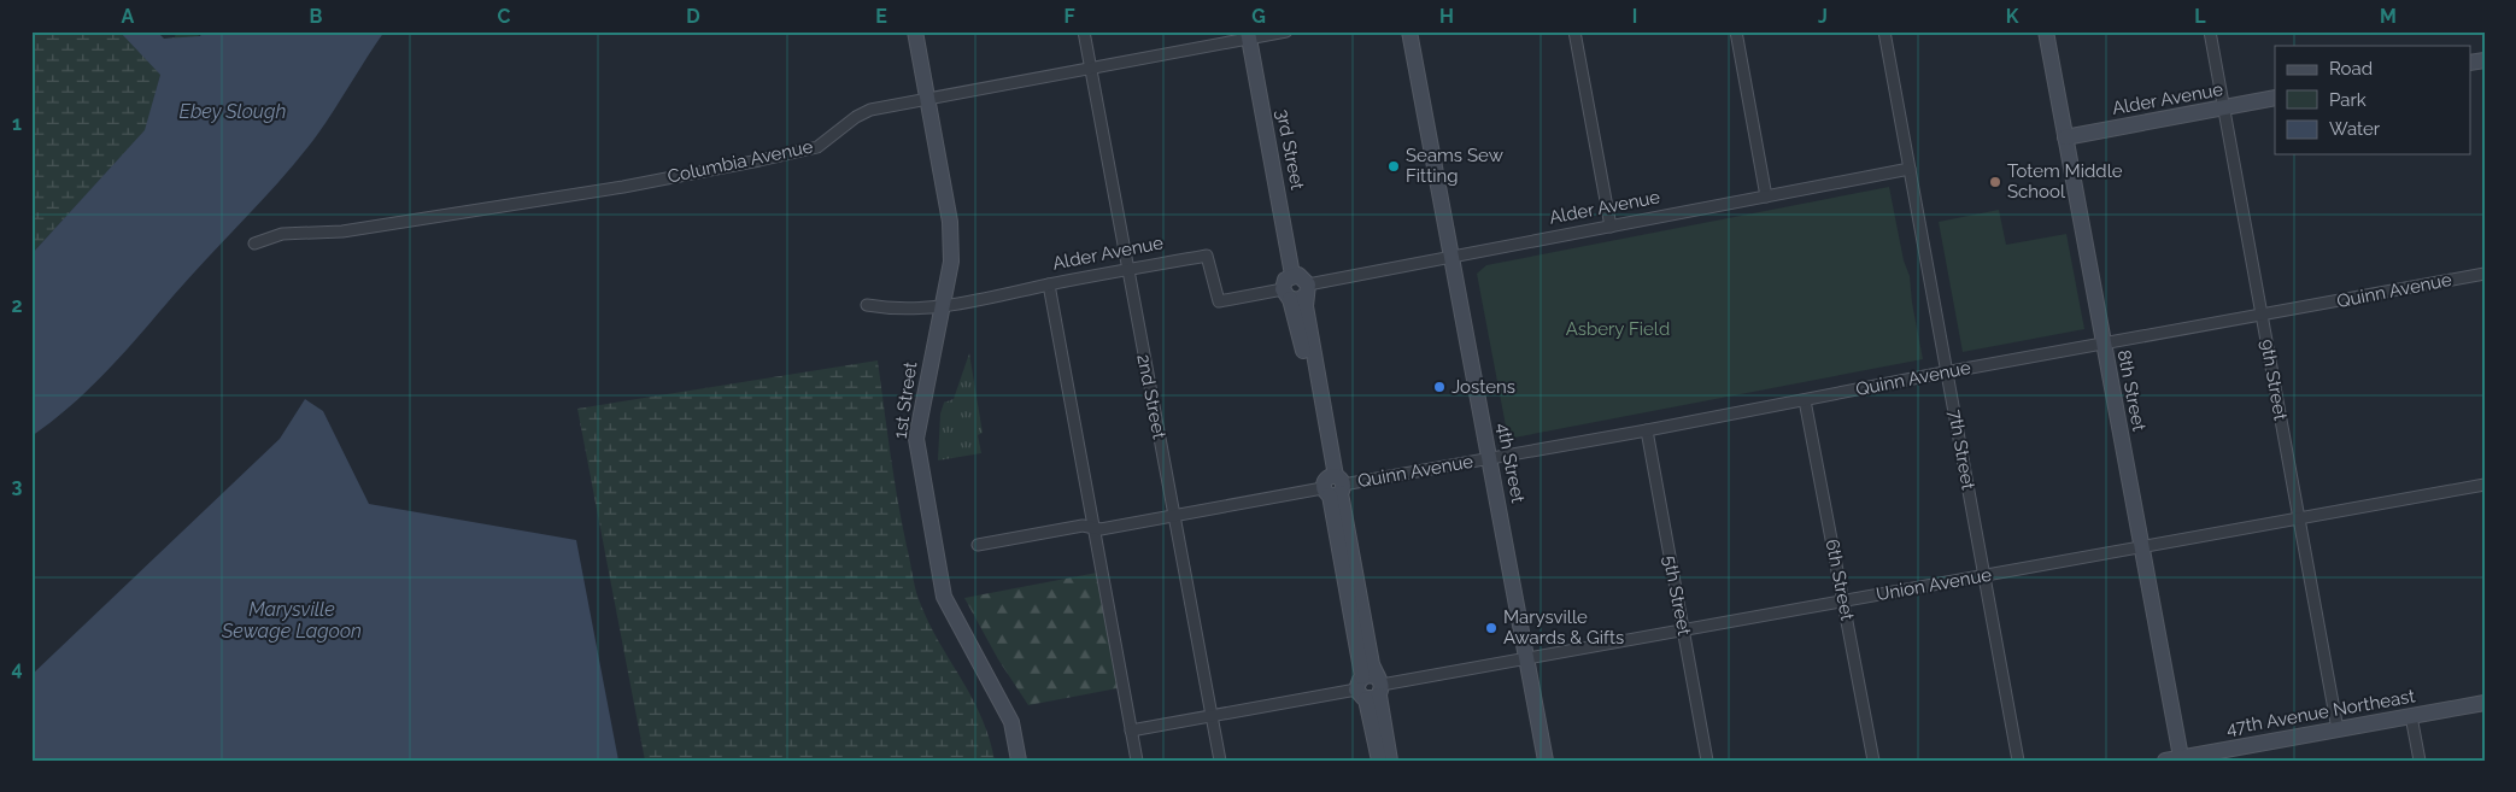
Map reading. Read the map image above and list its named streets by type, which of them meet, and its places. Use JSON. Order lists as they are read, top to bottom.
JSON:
{
  "streets": {
    "street": [
      "Alder Avenue",
      "3rd Street",
      "Columbia Avenue",
      "Quinn Avenue",
      "9th Street",
      "8th Street",
      "2nd Street",
      "1st Street",
      "7th Street",
      "4th Street",
      "6th Street",
      "Union Avenue",
      "5th Street",
      "47th Avenue Northeast"
    ]
  },
  "crossings": [
    ["Alder Avenue", "3rd Street"],
    ["Alder Avenue", "9th Street"],
    ["Alder Avenue", "8th Street"],
    ["Alder Avenue", "2nd Street"],
    ["Alder Avenue", "1st Street"],
    ["Alder Avenue", "7th Street"],
    ["Alder Avenue", "4th Street"],
    ["3rd Street", "Columbia Avenue"],
    ["Columbia Avenue", "2nd Street"],
    ["Columbia Avenue", "1st Street"],
    ["Quinn Avenue", "9th Street"],
    ["Quinn Avenue", "8th Street"],
    ["Quinn Avenue", "2nd Street"],
    ["Quinn Avenue", "7th Street"],
    ["Quinn Avenue", "4th Street"],
    ["Quinn Avenue", "6th Street"],
    ["Quinn Avenue", "5th Street"],
    ["9th Street", "Union Avenue"],
    ["9th Street", "47th Avenue Northeast"],
    ["8th Street", "Union Avenue"],
    ["8th Street", "47th Avenue Northeast"],
    ["2nd Street", "Union Avenue"],
    ["7th Street", "Union Avenue"],
    ["4th Street", "Union Avenue"],
    ["6th Street", "Union Avenue"],
    ["Union Avenue", "5th Street"]
  ],
  "water": ["Ebey Slough", "Marysville Sewage Lagoon"],
  "parks": ["Asbery Field"],
  "places": [
    "Seams Sew Fitting",
    "Totem Middle School",
    "Jostens",
    "Marysville Awards & Gifts"
  ],
  "legend": ["Road", "Park", "Water"],
  "grid": {
    "columns": [
      "A",
      "B",
      "C",
      "D",
      "E",
      "F",
      "G",
      "H",
      "I",
      "J",
      "K",
      "L",
      "M"
    ],
    "rows": [
      "1",
      "2",
      "3",
      "4"
    ]
  }
}
